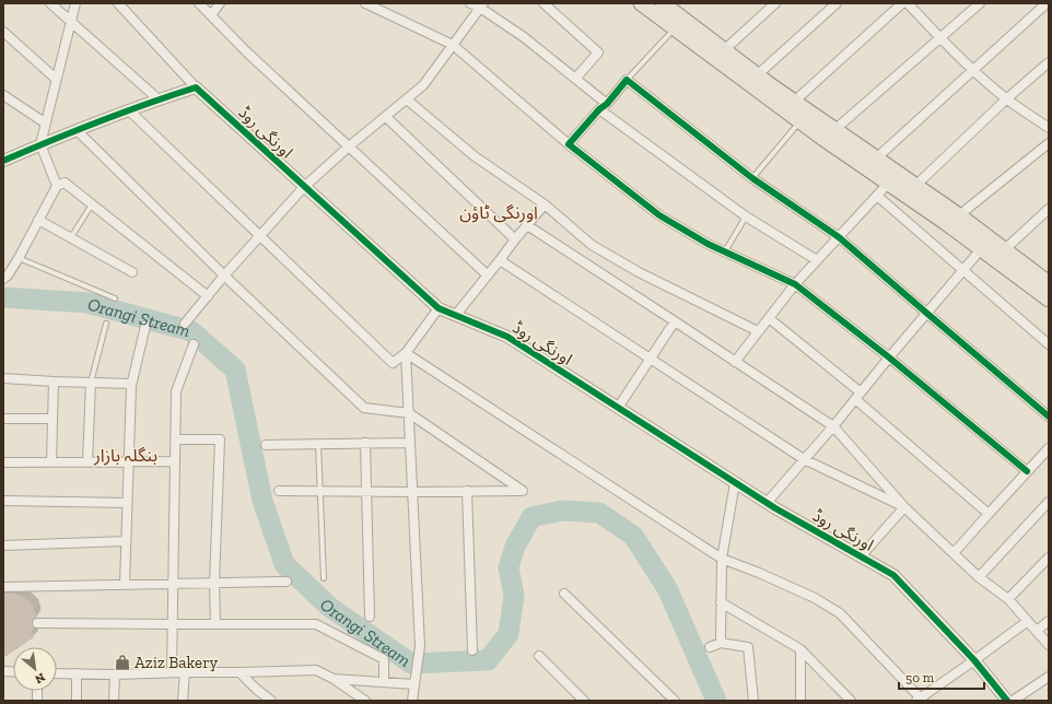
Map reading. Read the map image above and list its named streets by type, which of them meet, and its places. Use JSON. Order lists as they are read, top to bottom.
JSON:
{
  "streets": {
    "street": ["اورنگی روڈ"]
  },
  "districts": ["اورنگی ٹاؤن", "بنگلہ بازار"],
  "water": ["Orangi Stream"],
  "places": {
    "shop": ["Aziz Bakery"]
  },
  "scale_bar": "50 m",
  "north": "bottom right"
}
